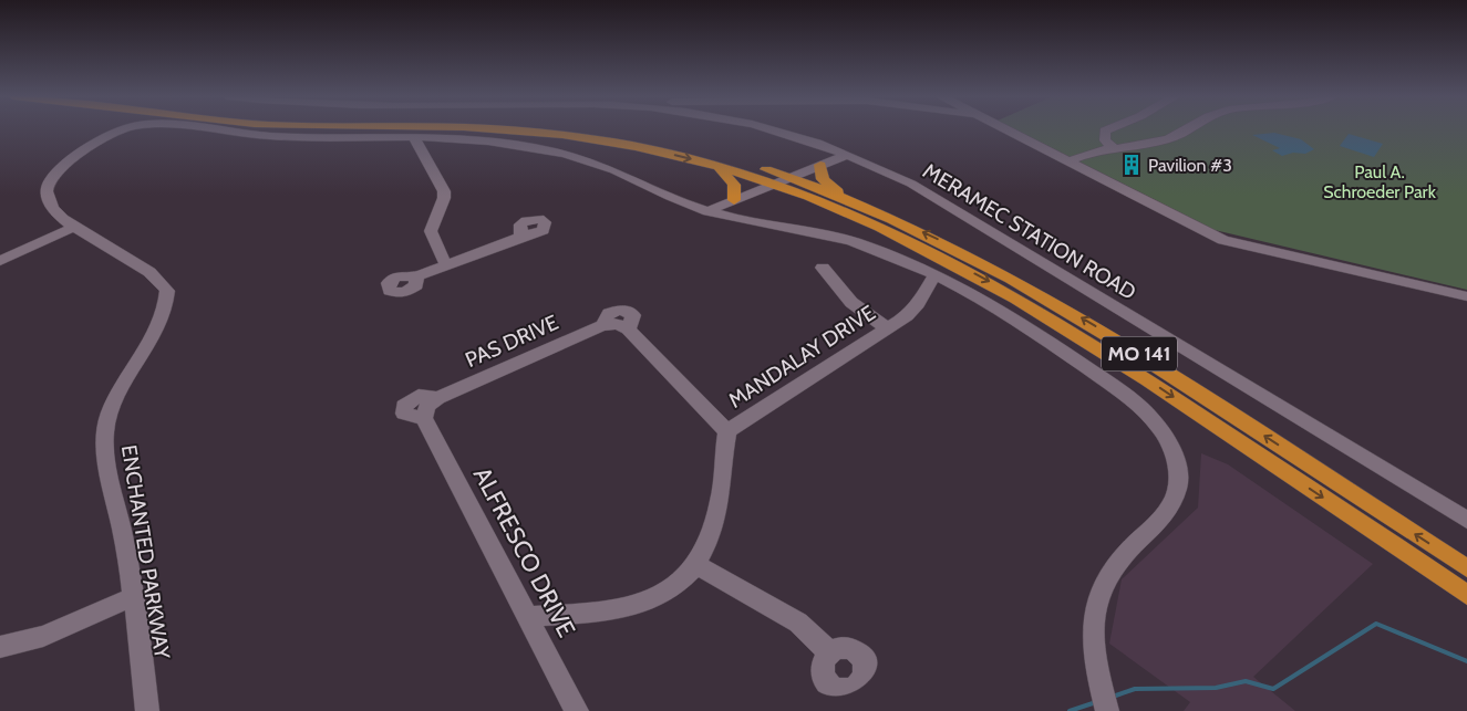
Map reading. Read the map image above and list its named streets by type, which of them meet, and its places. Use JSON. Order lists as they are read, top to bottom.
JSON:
{
  "streets": {
    "highway": ["MO 141"],
    "street": [
      "MERAMEC STATION ROAD",
      "PAS DRIVE",
      "MANDALAY DRIVE",
      "ENCHANTED PARKWAY",
      "ALFRESCO DRIVE"
    ]
  },
  "crossings": [
    ["PAS DRIVE", "MANDALAY DRIVE"],
    ["PAS DRIVE", "ALFRESCO DRIVE"],
    ["MANDALAY DRIVE", "ALFRESCO DRIVE"]
  ],
  "parks": ["Paul A. Schroeder Park"],
  "places": {
    "building": ["Pavilion #3"]
  }
}
